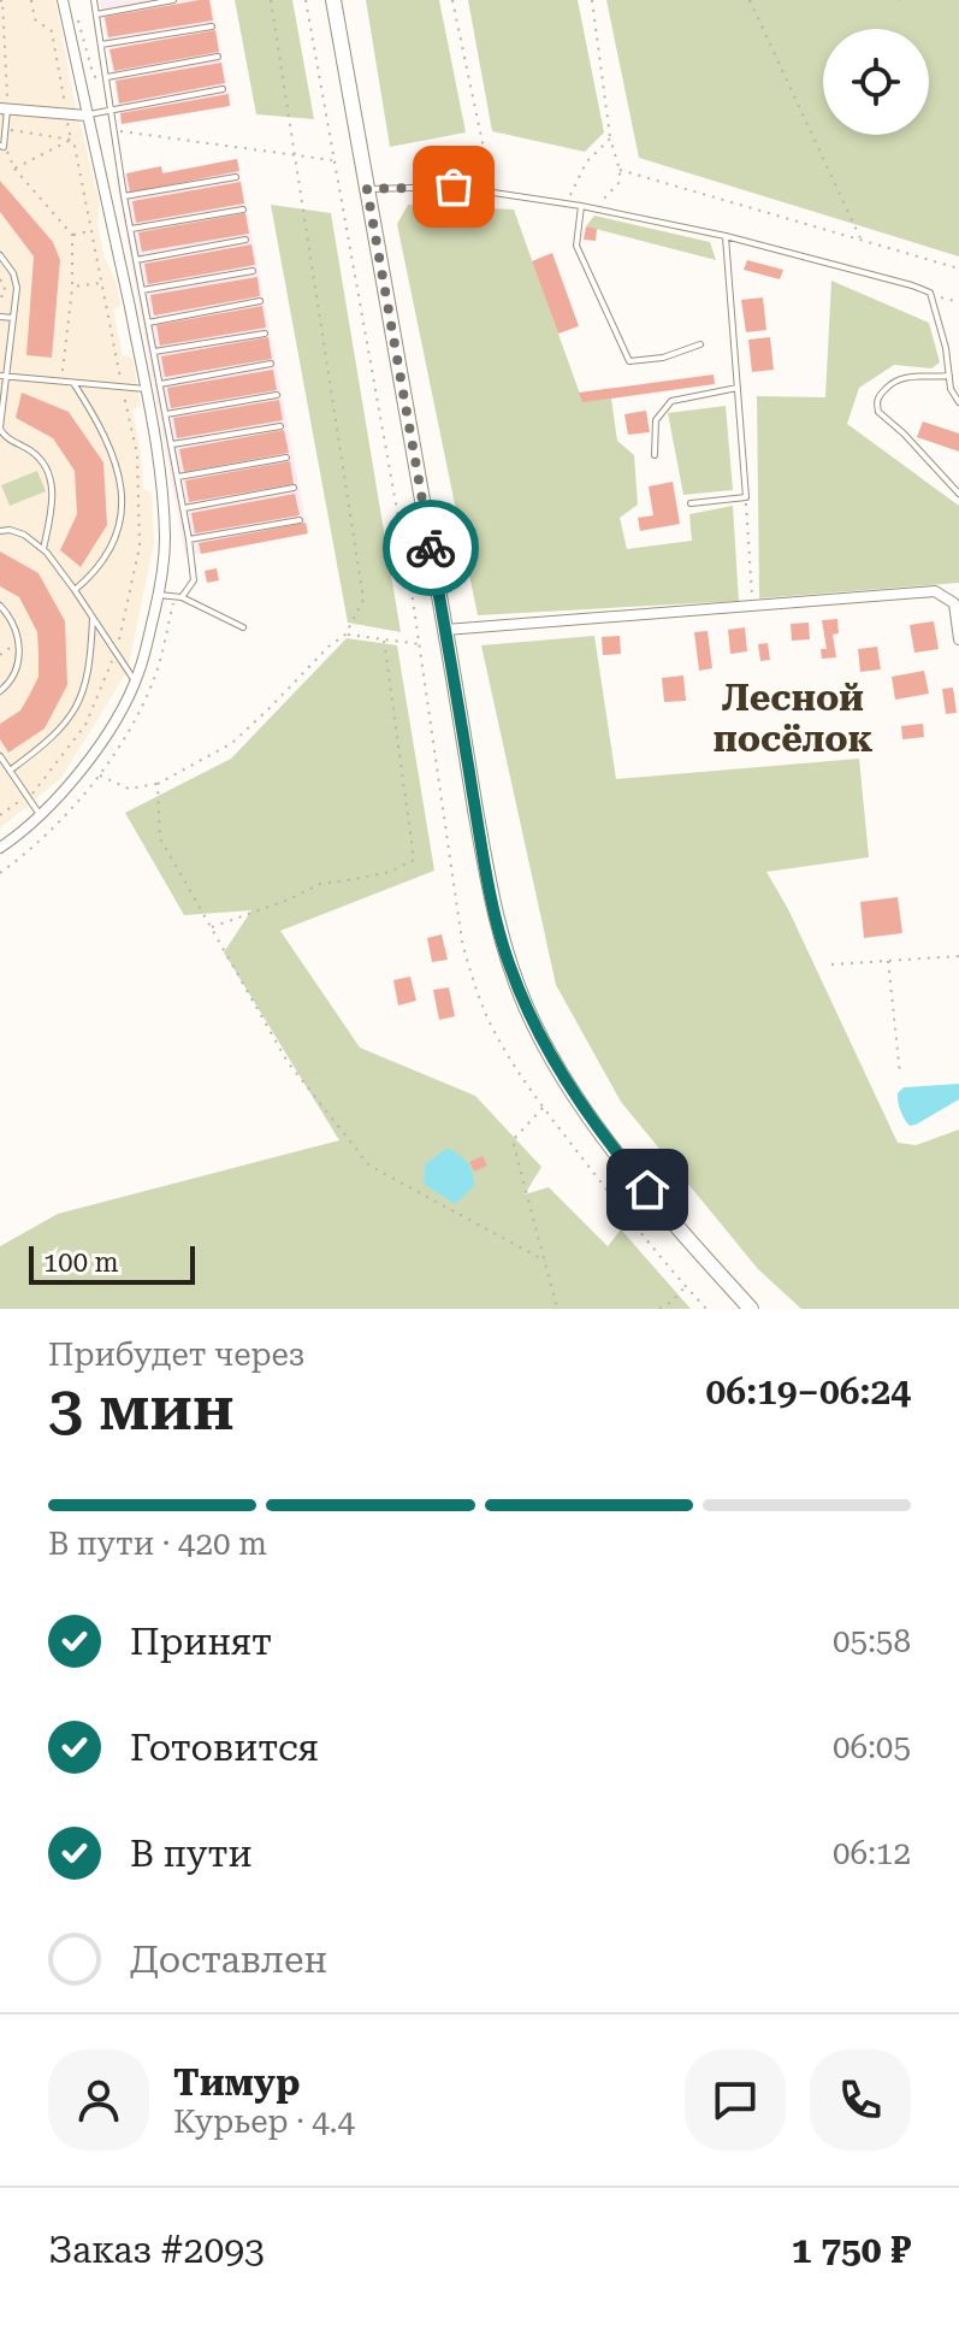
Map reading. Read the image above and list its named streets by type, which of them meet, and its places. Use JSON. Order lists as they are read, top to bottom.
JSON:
{
  "districts": ["Лесной посёлок"],
  "scale_bar": "100 m",
  "page": {
    "scale": "100 m",
    "heading": ["3 мин", "Прибудет через", "06:19–06:24"],
    "panel": [
      "Тимур",
      "Курьер · 4.4",
      "Заказ #2093",
      "1 750 ₽"
    ],
    "bar": "В пути · 420 m",
    "list": [
      ["Принят", "05:58"],
      ["Готовится", "06:05"],
      ["В пути", "06:12"],
      "Доставлен"
    ]
  }
}
